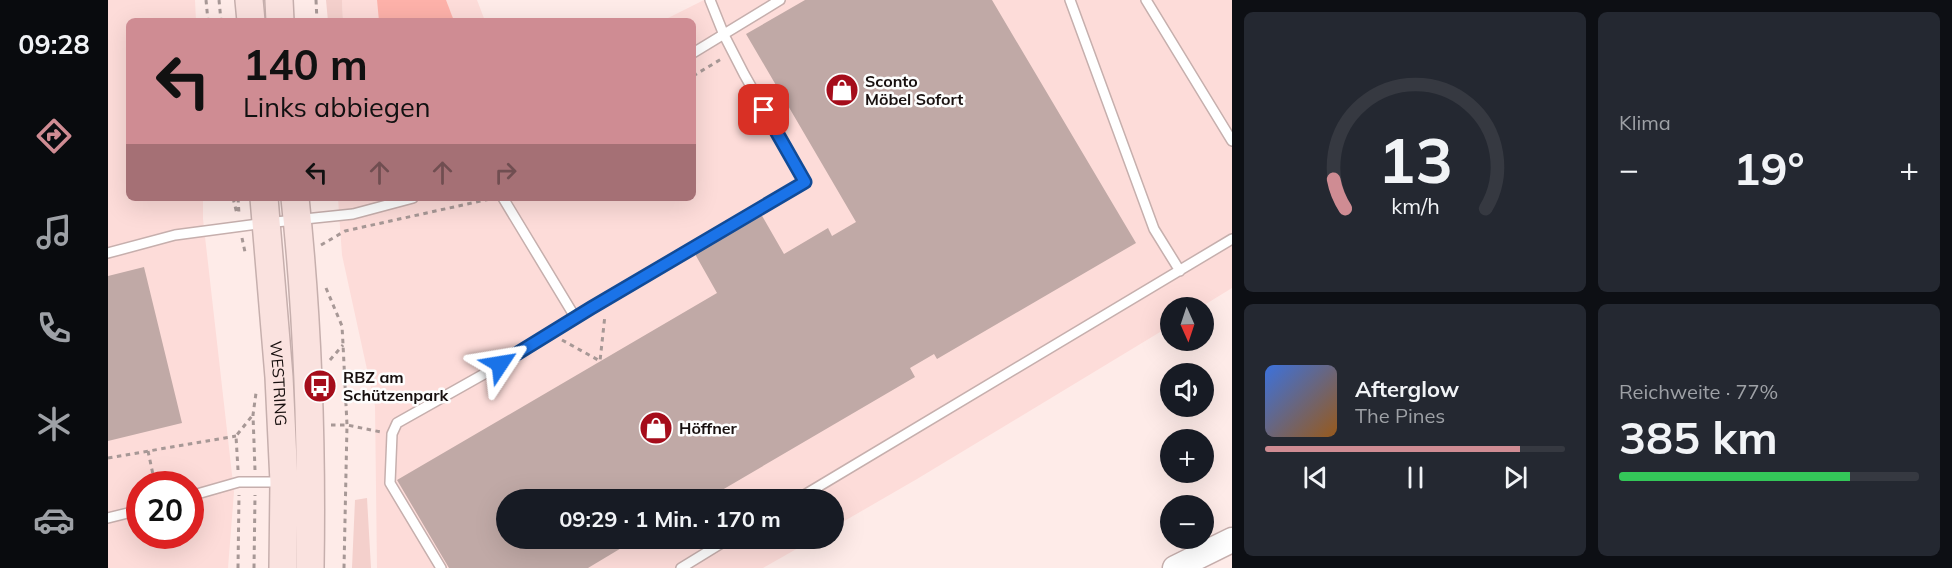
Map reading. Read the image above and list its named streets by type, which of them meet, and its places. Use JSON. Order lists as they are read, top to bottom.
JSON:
{
  "streets": {
    "main road": ["WESTRING"]
  },
  "places": {
    "shop": ["Sconto Möbel Sofort", "Höffner"],
    "bus stop": ["RBZ am Schützenpark"]
  },
  "north": "bottom",
  "page": {
    "tabs": "09:28",
    "tile": [
      "Klima",
      ["Reichweite · 77%", "385 km"]
    ],
    "turn": ["140 m", "Links abbiegen"],
    "heat": ["−", "19°", "+"],
    "map_buttons": ["+", "−"],
    "song": ["Afterglow", "The Pines"],
    "limit": "20",
    "trip": "09:29 · 1 Min. · 170 m",
    "gauge": ["13", "km/h"]
  }
}
